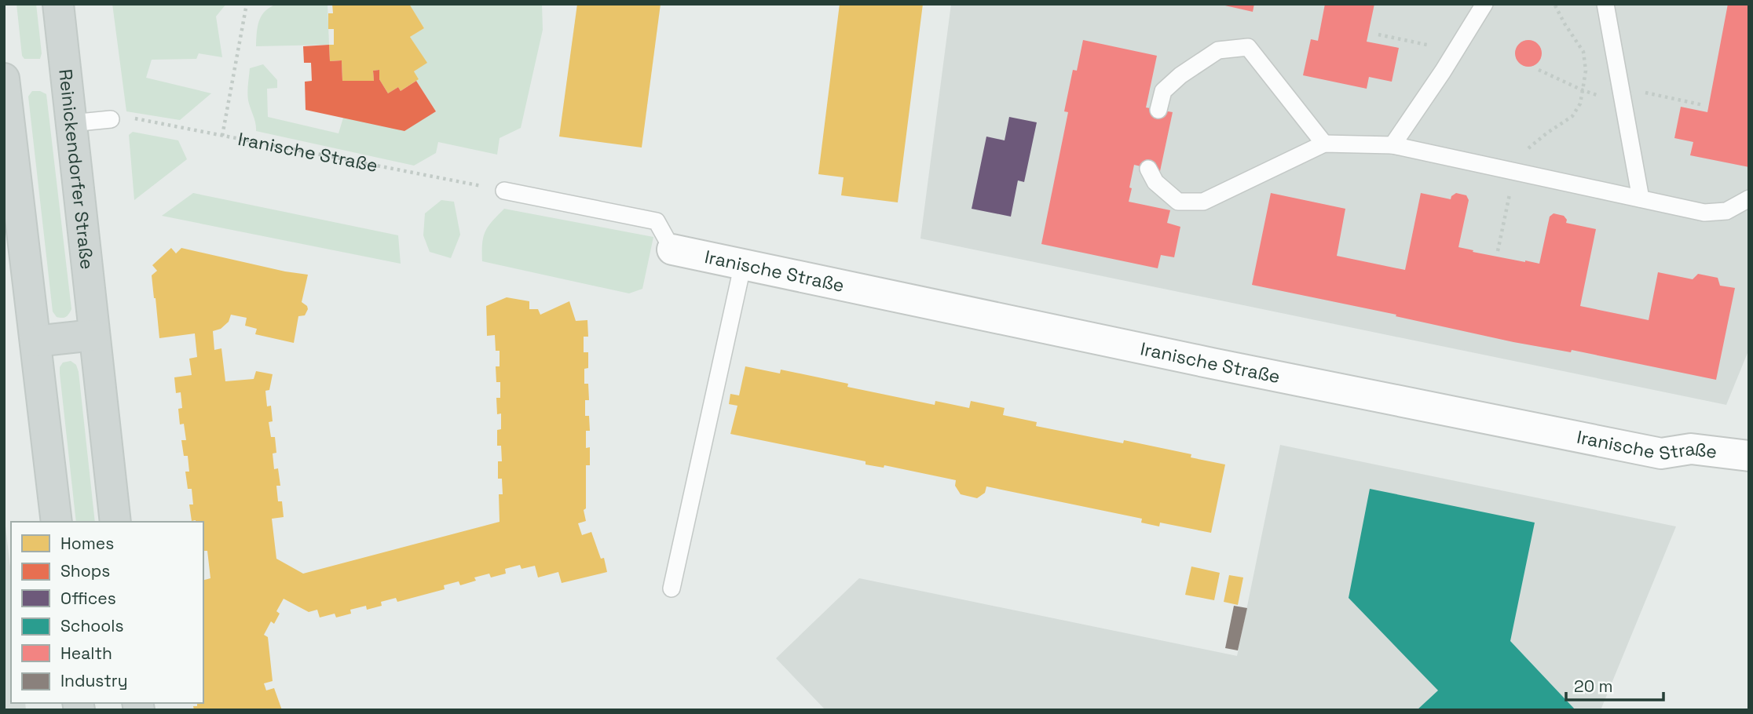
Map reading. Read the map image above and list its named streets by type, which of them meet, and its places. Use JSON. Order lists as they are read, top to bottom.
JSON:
{
  "streets": {
    "main road": ["Reinickendorfer Straße"],
    "street": ["Iranische Straße"]
  },
  "legend": [
    "Homes",
    "Shops",
    "Offices",
    "Schools",
    "Health",
    "Industry"
  ],
  "scale_bar": "20 m"
}
